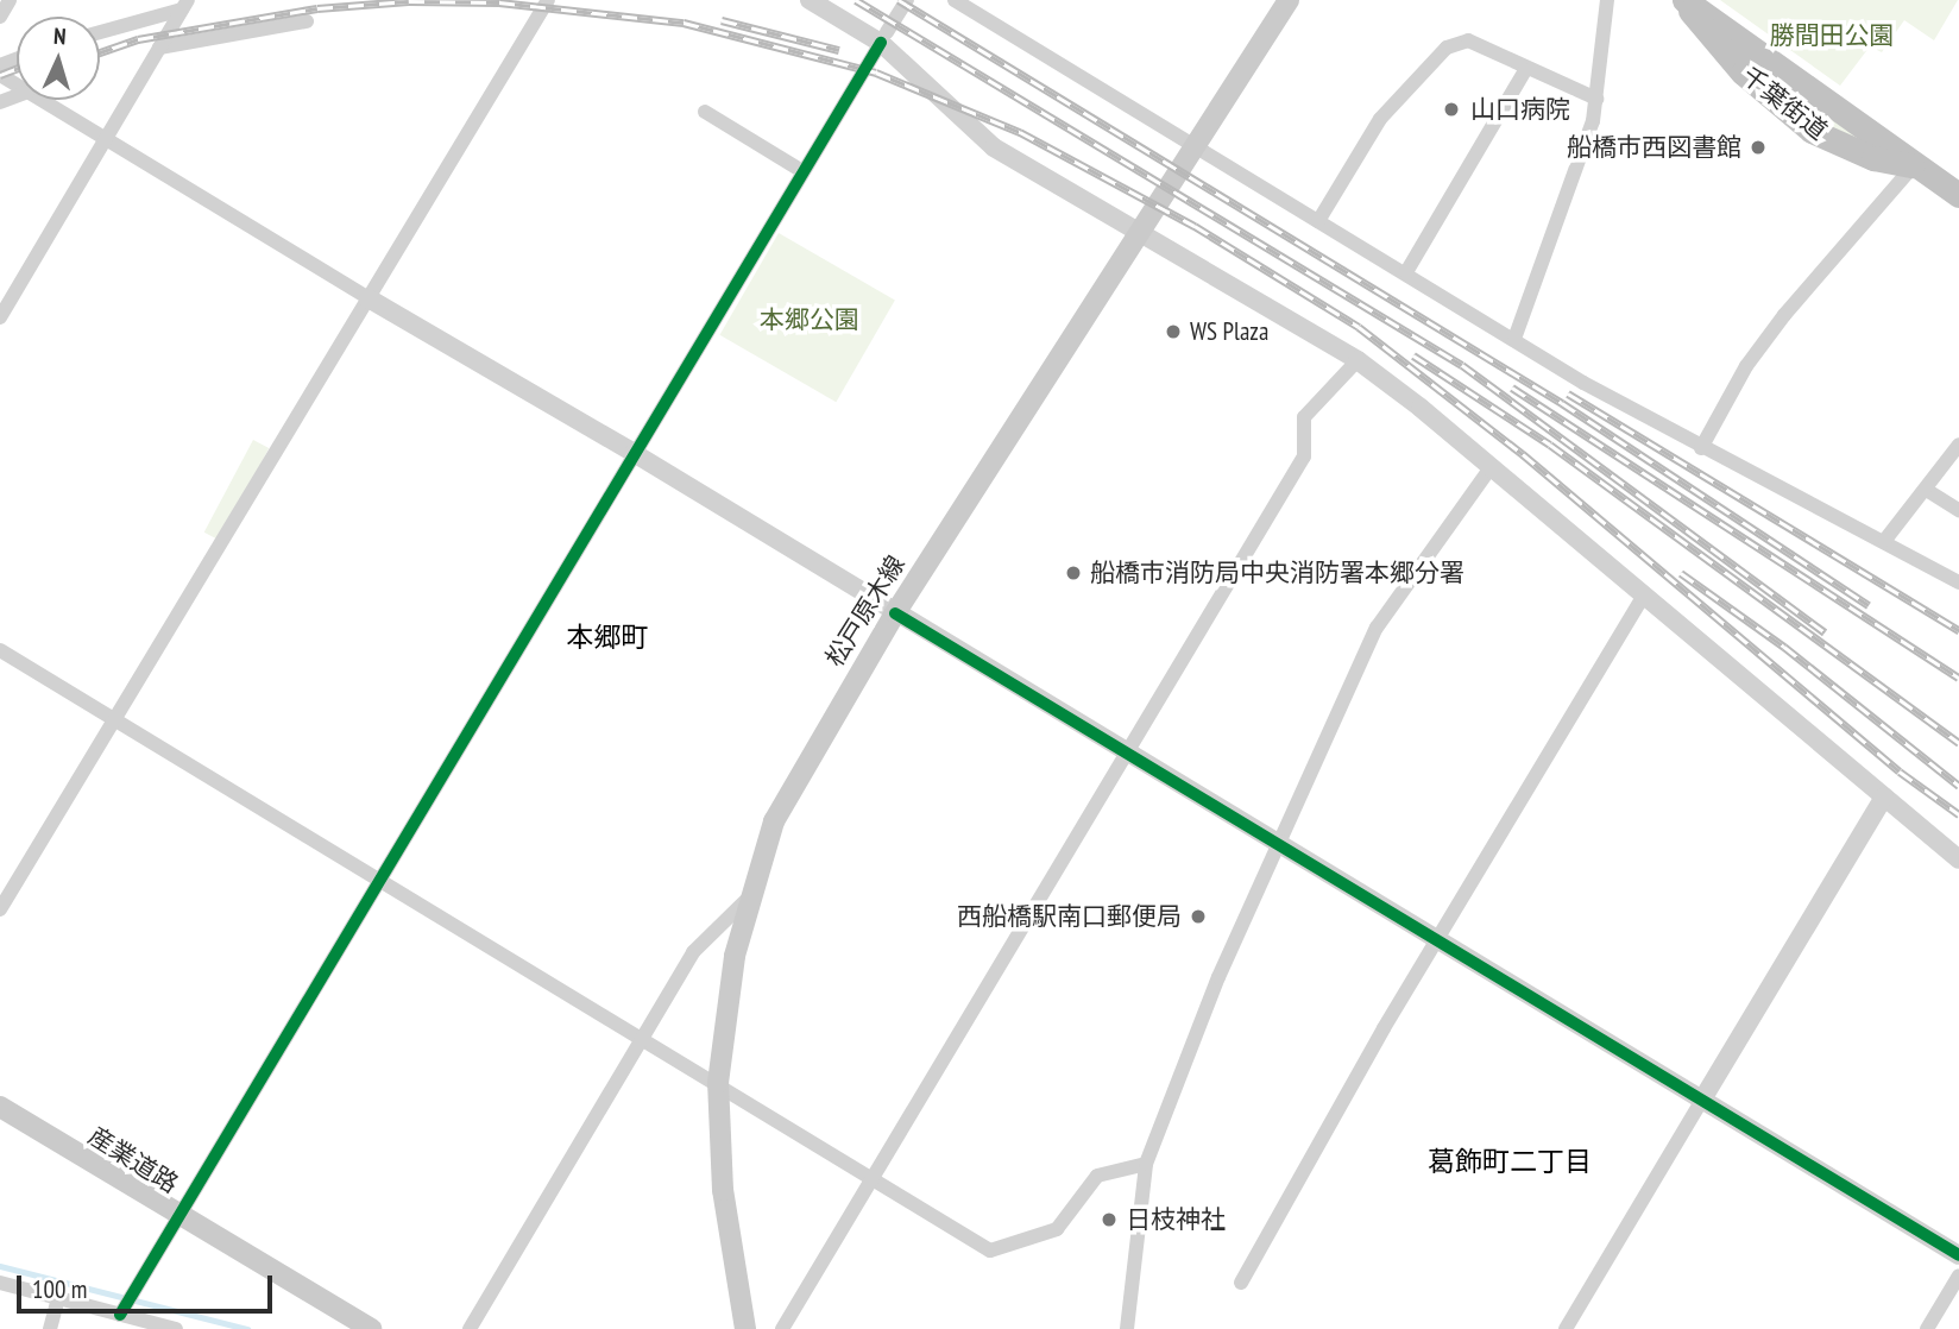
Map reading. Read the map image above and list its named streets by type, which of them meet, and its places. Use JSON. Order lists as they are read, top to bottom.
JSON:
{
  "streets": {
    "highway": ["千葉街道"],
    "main road": ["松戸原木線", "産業道路"]
  },
  "districts": ["本郷町", "葛飾町二丁目"],
  "parks": ["勝間田公園", "本郷公園"],
  "places": [
    "山口病院",
    "船橋市西図書館",
    "WS Plaza",
    "船橋市消防局中央消防署本郷分署",
    "西船橋駅南口郵便局",
    "日枝神社"
  ],
  "scale_bar": "100 m",
  "north": "top"
}
